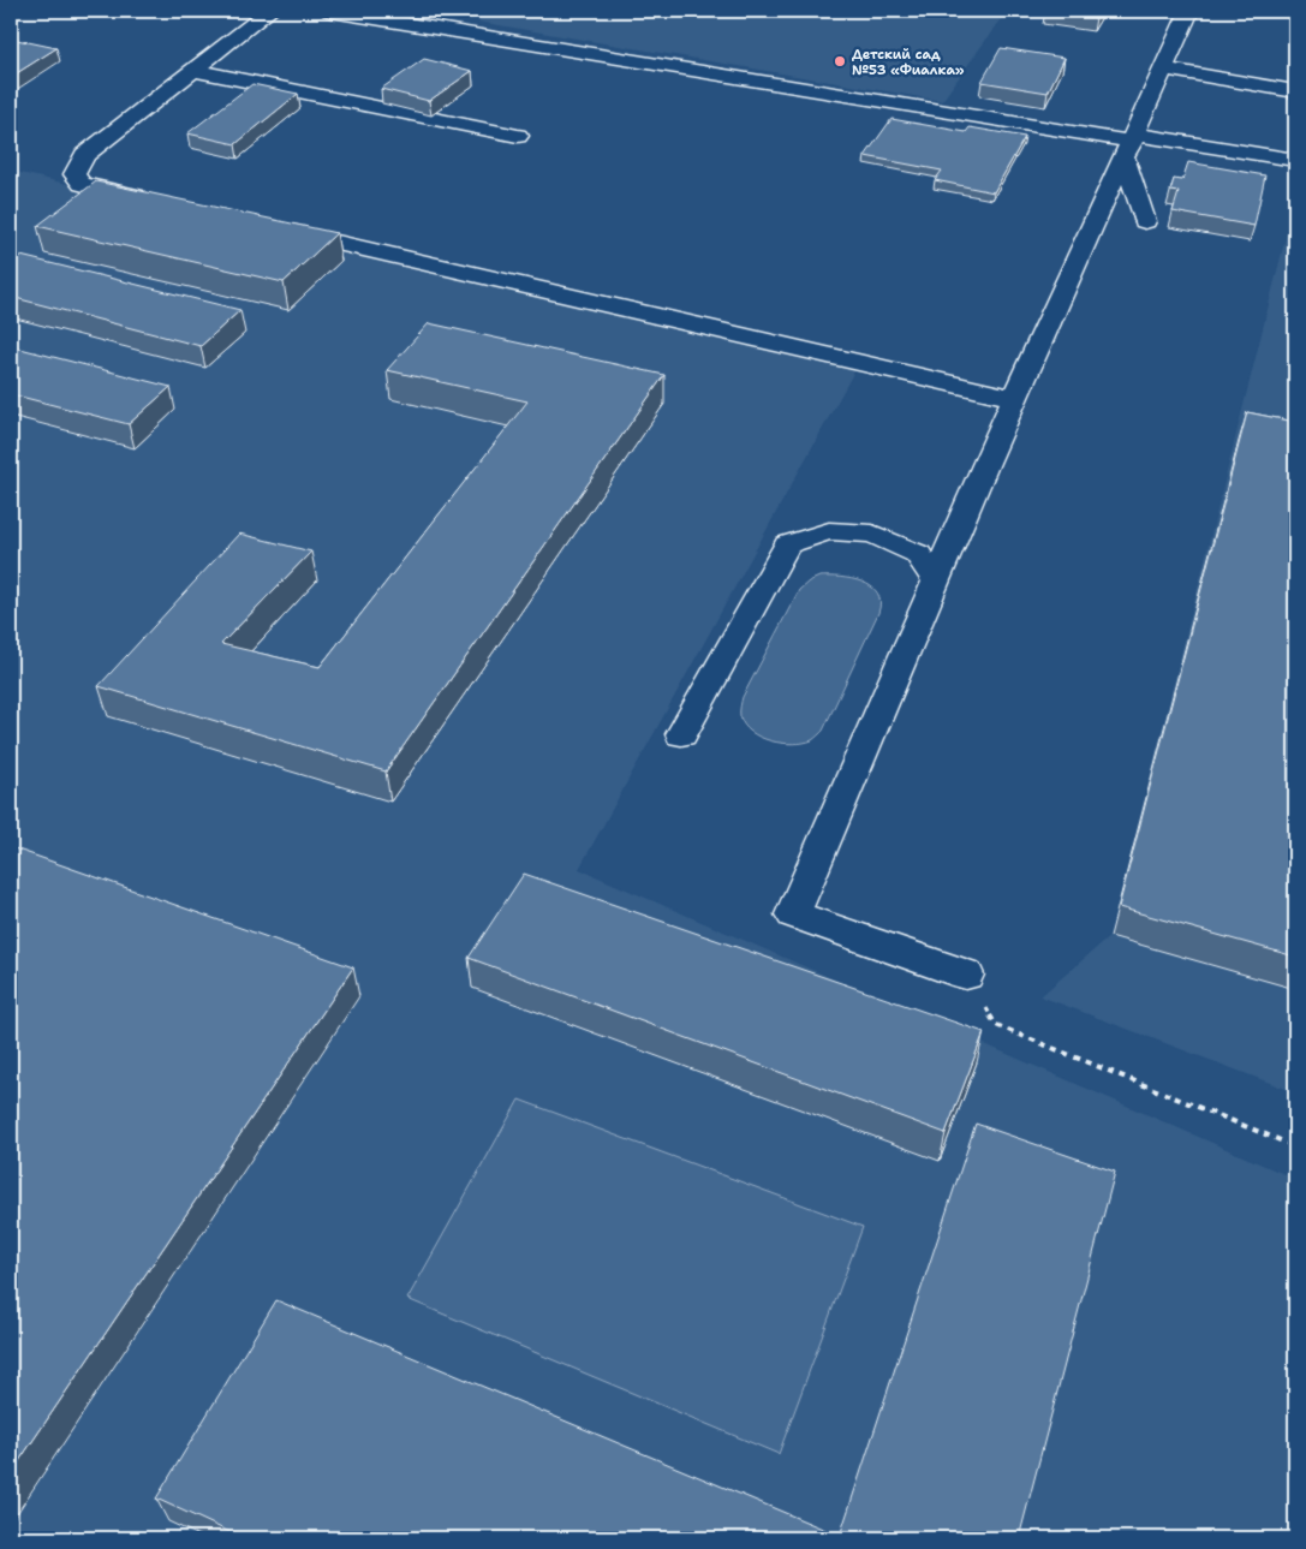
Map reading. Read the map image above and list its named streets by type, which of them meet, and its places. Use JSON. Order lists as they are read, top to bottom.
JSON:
{
  "places": ["Детский сад №53 «Фиалка»"]
}
